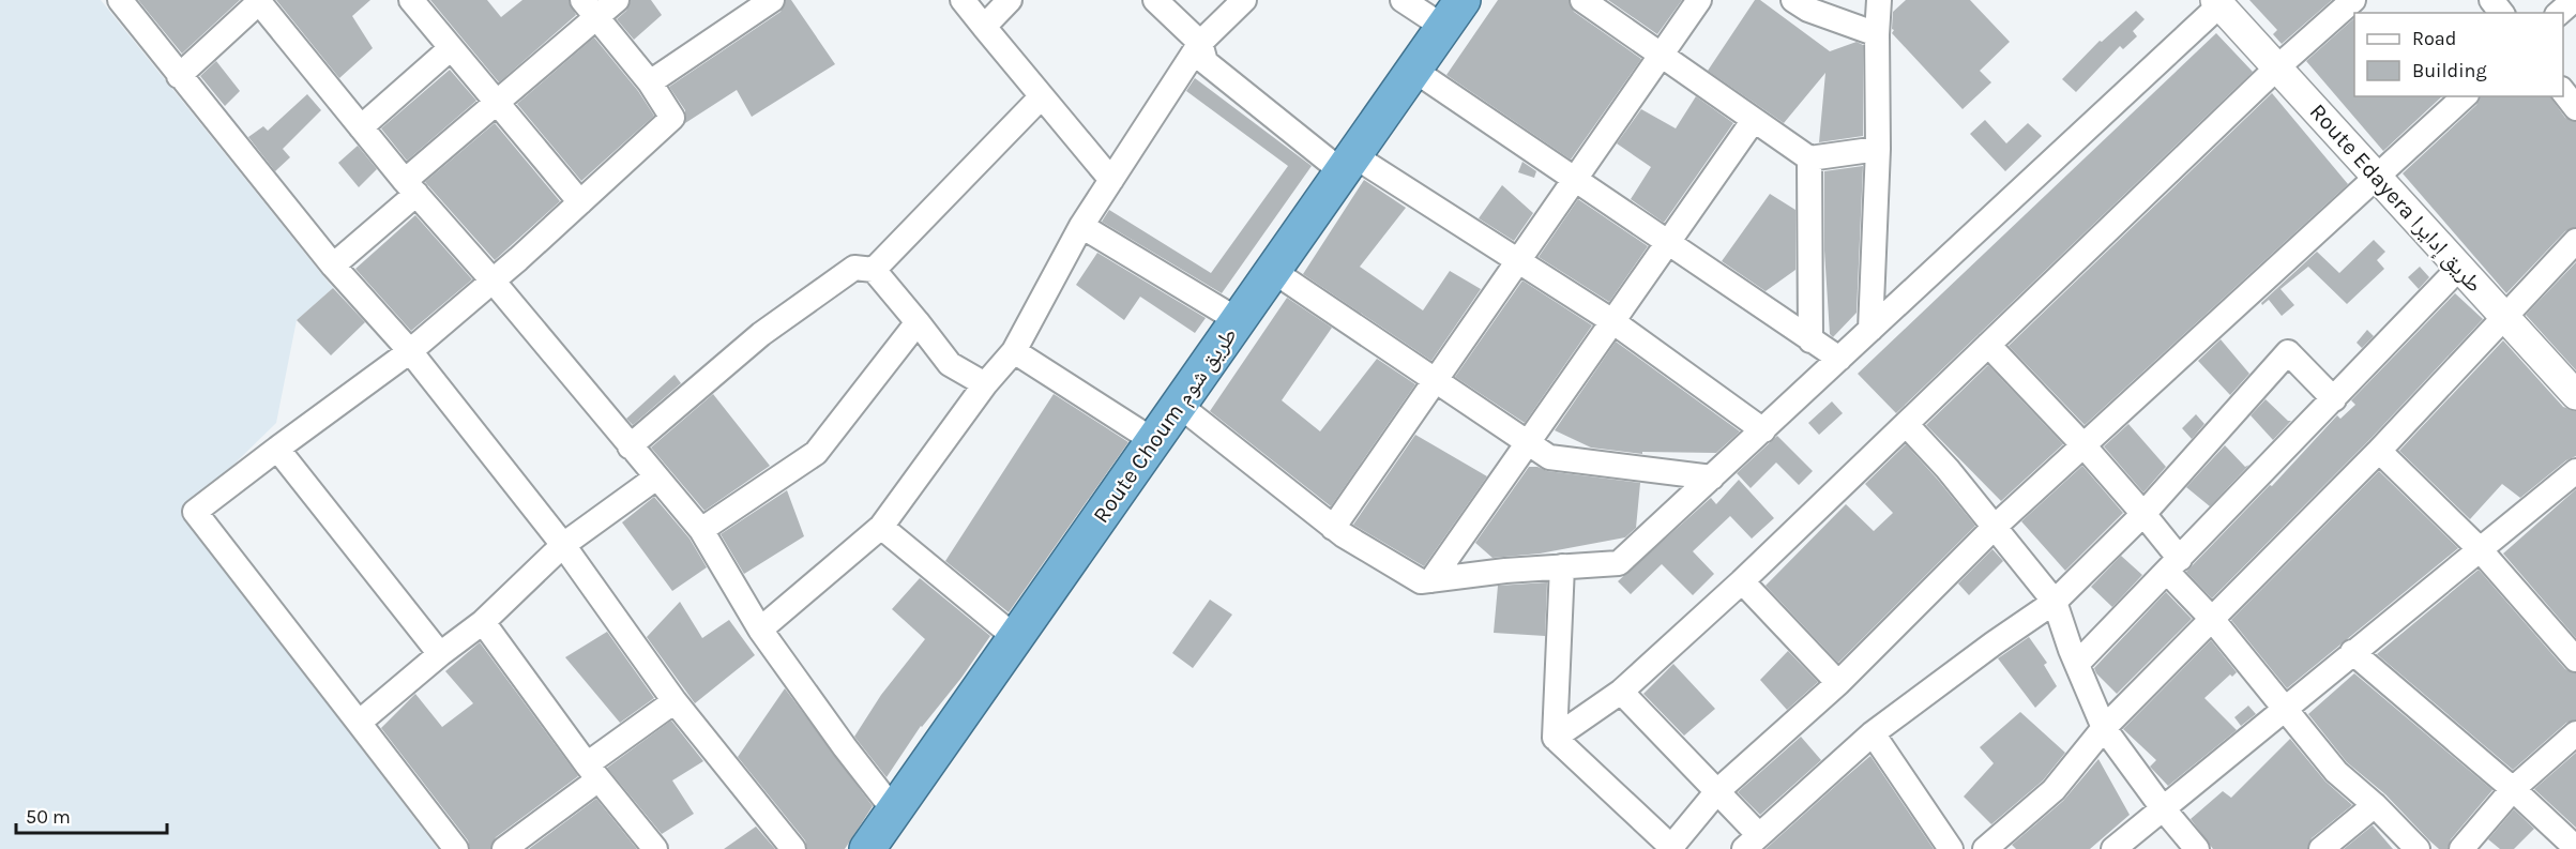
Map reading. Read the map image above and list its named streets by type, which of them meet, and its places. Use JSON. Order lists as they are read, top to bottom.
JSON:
{
  "streets": {
    "highway": ["Route Choum طريق شوم"],
    "street": ["Route Edayera طريق إدايرا"]
  },
  "legend": ["Road", "Building"],
  "scale_bar": "50 m"
}
